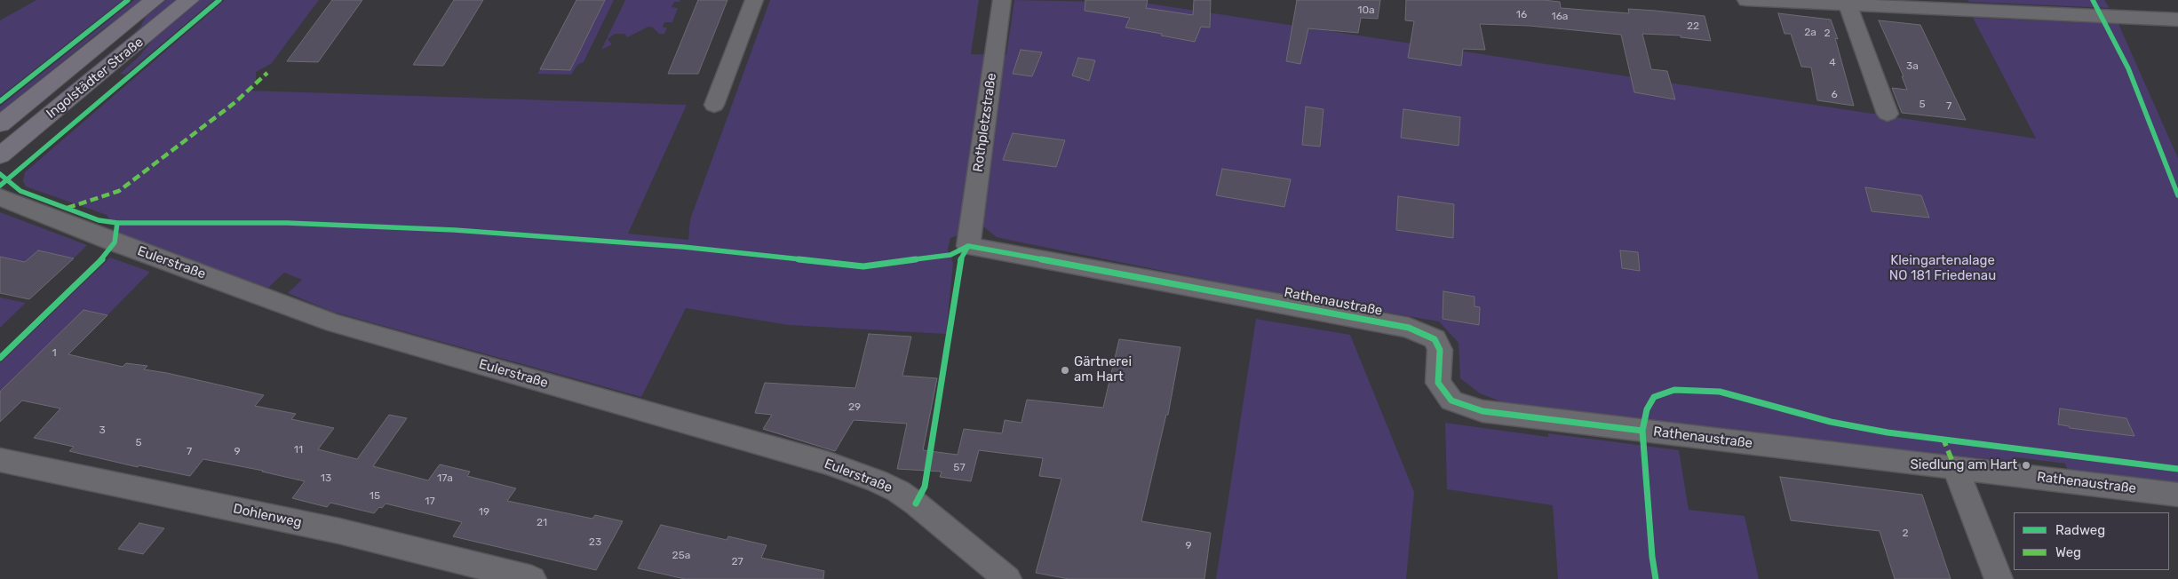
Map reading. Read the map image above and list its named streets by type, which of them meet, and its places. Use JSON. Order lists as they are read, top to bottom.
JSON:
{
  "streets": {
    "main road": ["Ingolstädter Straße"],
    "street": [
      "Rothpletzstraße",
      "Eulerstraße",
      "Rathenaustraße",
      "Dohlenweg"
    ]
  },
  "crossings": [
    ["Rothpletzstraße", "Rathenaustraße"]
  ],
  "parks": ["Kleingartenalage NO 181 Friedenau"],
  "places": ["Gärtnerei am Hart", "Siedlung am Hart"],
  "house_numbers": [
    "10a",
    "16",
    "16a",
    "22",
    "2a",
    "2",
    "4",
    "3a",
    "6",
    "5",
    "7",
    "1",
    "29",
    "3",
    "5",
    "11",
    "7",
    "9",
    "57",
    "13",
    "17a",
    "15",
    "17",
    "19",
    "21",
    "2",
    "23",
    "9",
    "25a",
    "27"
  ],
  "legend": ["Radweg", "Weg"]
}
